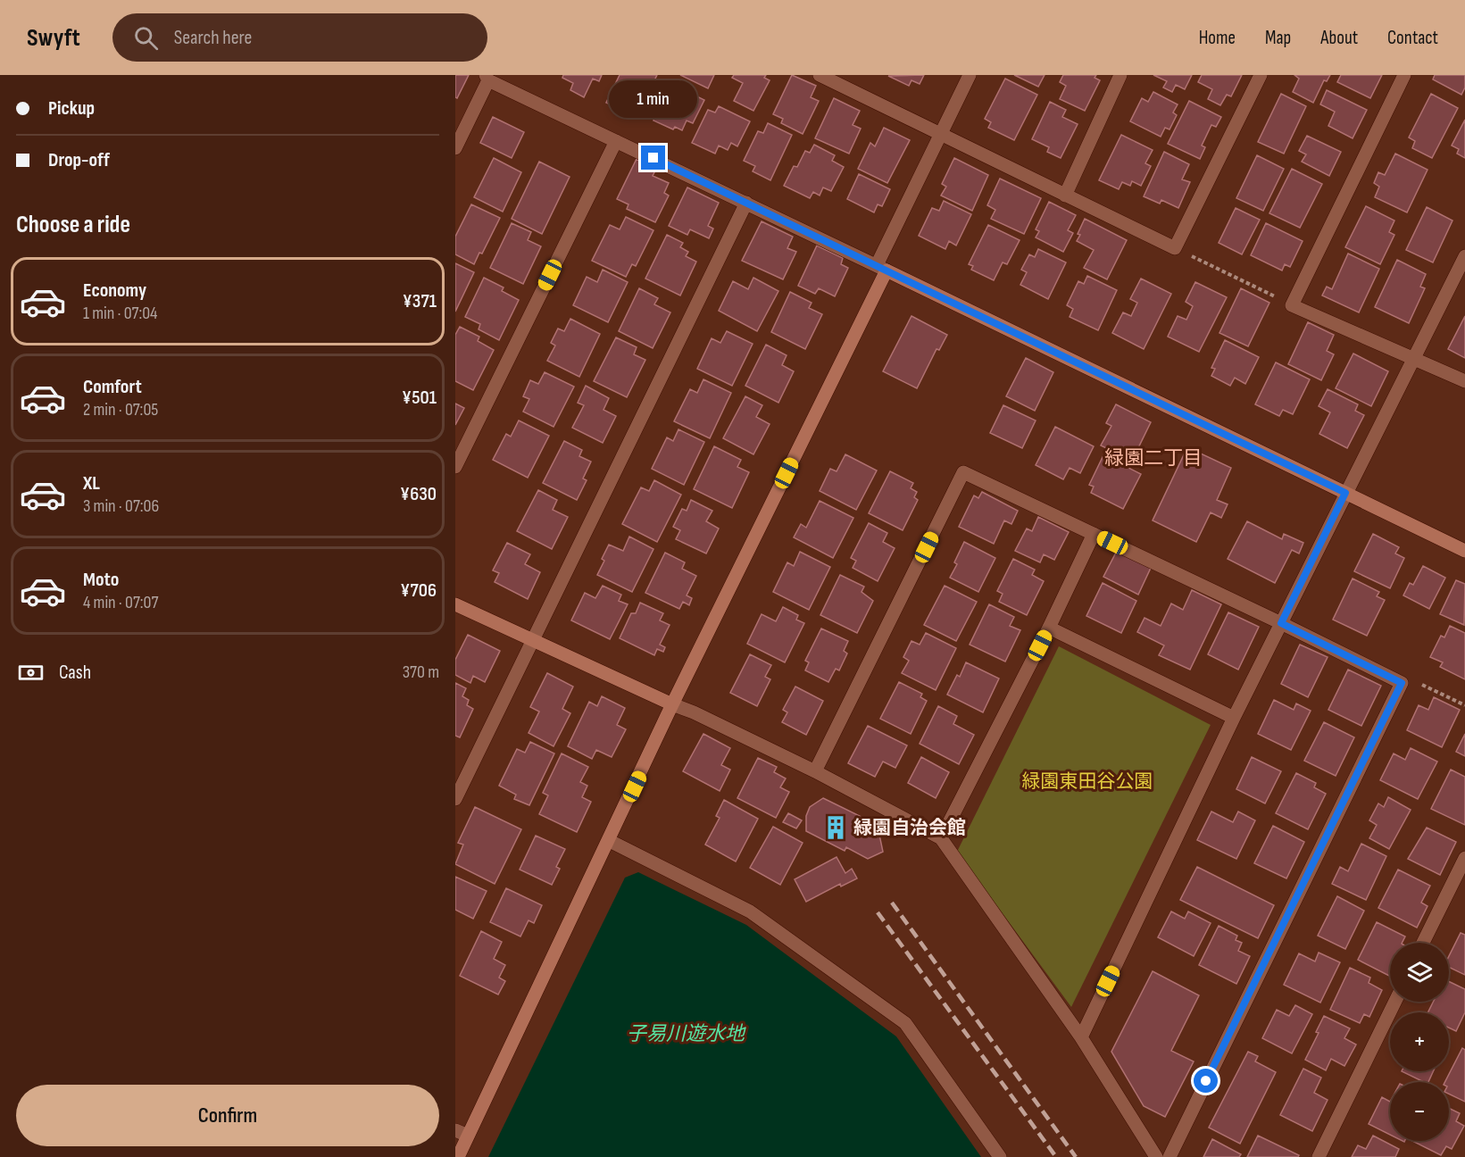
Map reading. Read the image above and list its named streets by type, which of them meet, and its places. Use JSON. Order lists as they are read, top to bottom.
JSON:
{
  "districts": ["緑園二丁目"],
  "water": ["子易川遊水地"],
  "parks": ["緑園東田谷公園"],
  "places": {
    "building": ["緑園自治会館"]
  },
  "page": {
    "header": "Swyft",
    "search": "Search here",
    "nav": [
      "Home",
      "Map",
      "About",
      "Contact"
    ],
    "banner": ["Pickup", "Drop-off"],
    "bubble": "1 min",
    "heading": "Choose a ride",
    "list": [
      {
        "name": "Economy",
        "note": "1 min · 07:04",
        "value": "¥371"
      },
      {
        "name": "Comfort",
        "note": "2 min · 07:05",
        "value": "¥501"
      },
      {
        "name": "XL",
        "note": "3 min · 07:06",
        "value": "¥630"
      },
      {
        "name": "Moto",
        "note": "4 min · 07:07",
        "value": "¥706"
      }
    ],
    "pay": ["Cash", "370 m"],
    "map_buttons": ["+", "−"],
    "buttons": "Confirm"
  }
}
